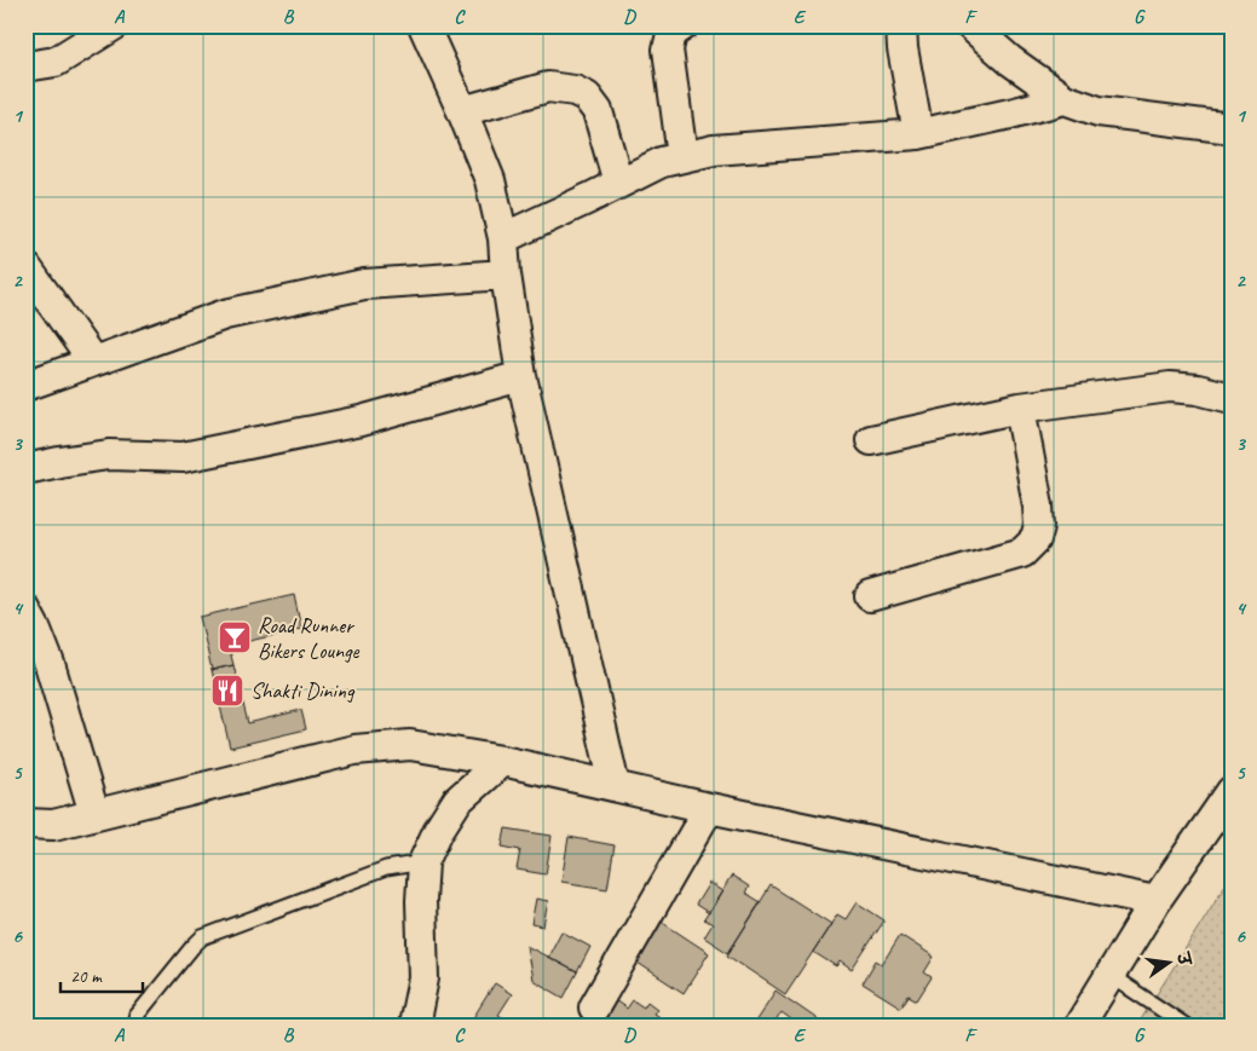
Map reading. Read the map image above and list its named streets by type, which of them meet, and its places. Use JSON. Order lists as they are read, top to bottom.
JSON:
{
  "places": {
    "bar": ["Road Runner Bikers Lounge"],
    "restaurant": ["Shakti Dining"]
  },
  "scale_bar": "20 m",
  "north": "right",
  "grid": {
    "columns": [
      "A",
      "B",
      "C",
      "D",
      "E",
      "F",
      "G"
    ],
    "rows": [
      "1",
      "2",
      "3",
      "4",
      "5",
      "6"
    ]
  }
}
